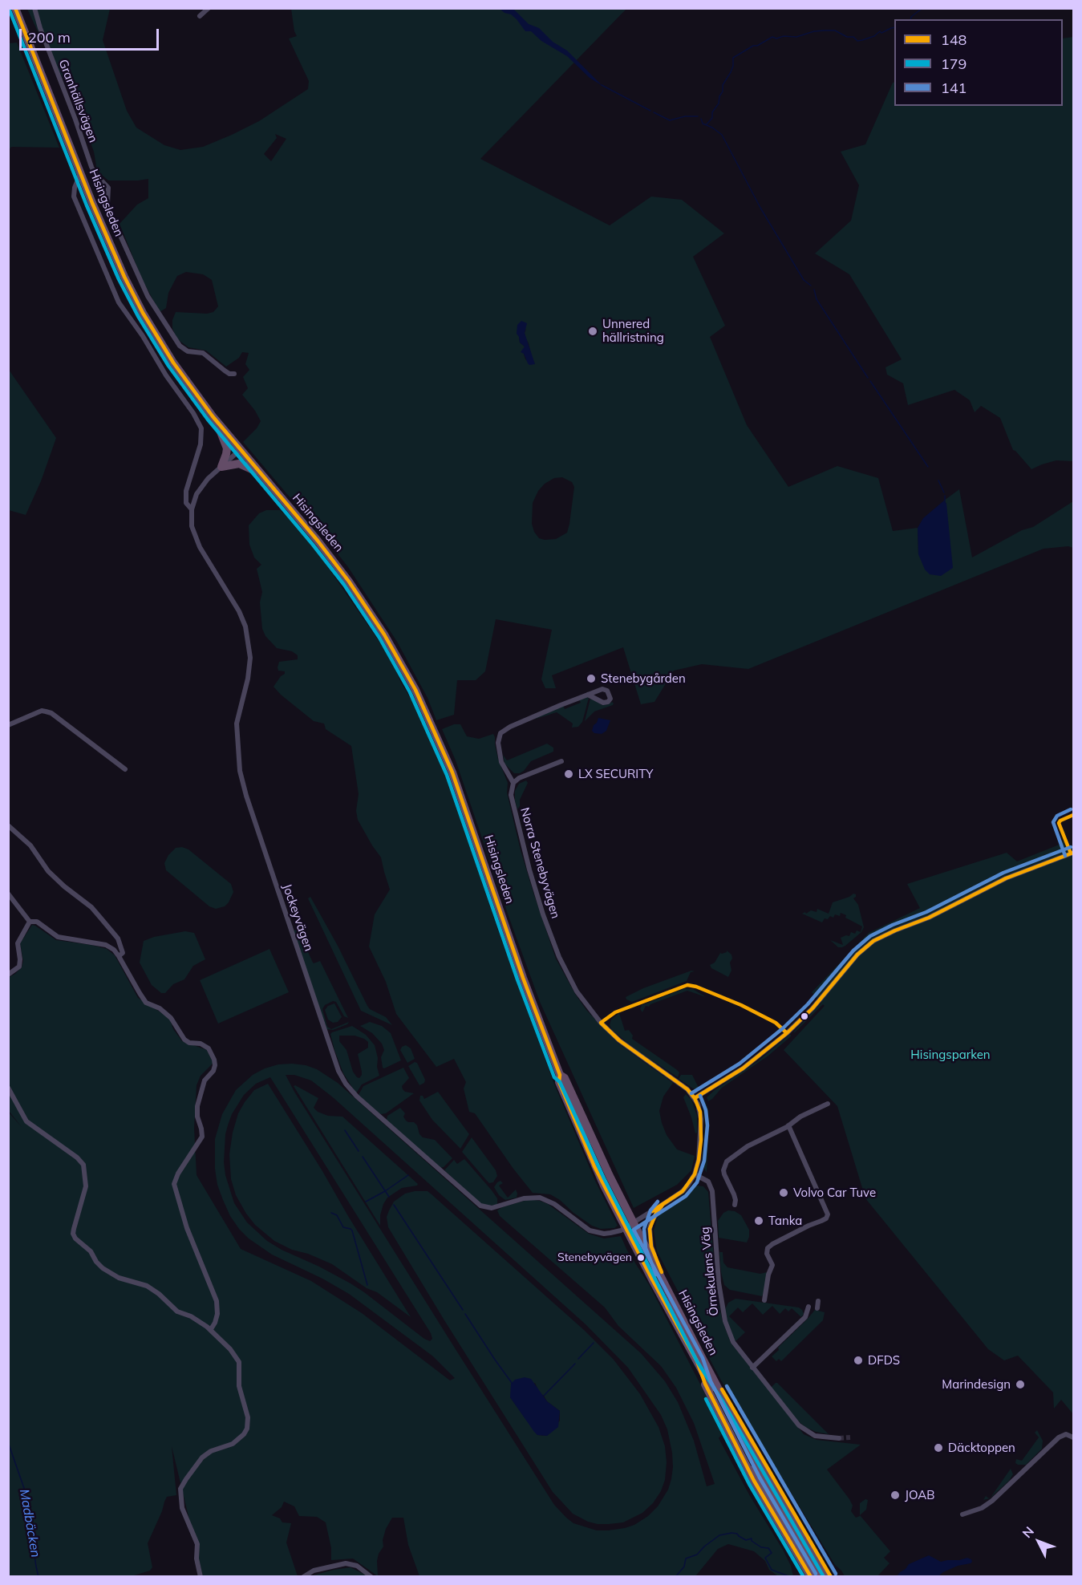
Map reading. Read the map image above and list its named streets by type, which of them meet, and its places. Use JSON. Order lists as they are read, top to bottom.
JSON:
{
  "streets": {
    "highway": ["Hisingsleden"],
    "street": [
      "Granhällsvägen",
      "Norra Stenebyvägen",
      "Jockeyvägen",
      "Örnekulans Väg"
    ]
  },
  "crossings": [
    ["Hisingsleden", "Norra Stenebyvägen"],
    ["Hisingsleden", "Jockeyvägen"],
    ["Norra Stenebyvägen", "Jockeyvägen"],
    ["Norra Stenebyvägen", "Örnekulans Väg"]
  ],
  "water": ["Madbäcken"],
  "parks": ["Hisingsparken"],
  "places": [
    "Unnered hällristning",
    "Stenebygården",
    "LX SECURITY",
    "Volvo Car Tuve",
    "Tanka",
    "Stenebyvägen",
    "DFDS",
    "Marindesign",
    "Däcktoppen",
    "JOAB"
  ],
  "lines": ["transit line 148", "transit line 179", "transit line 141"],
  "legend": ["148", "179", "141"],
  "scale_bar": "200 m",
  "north": "top left"
}
